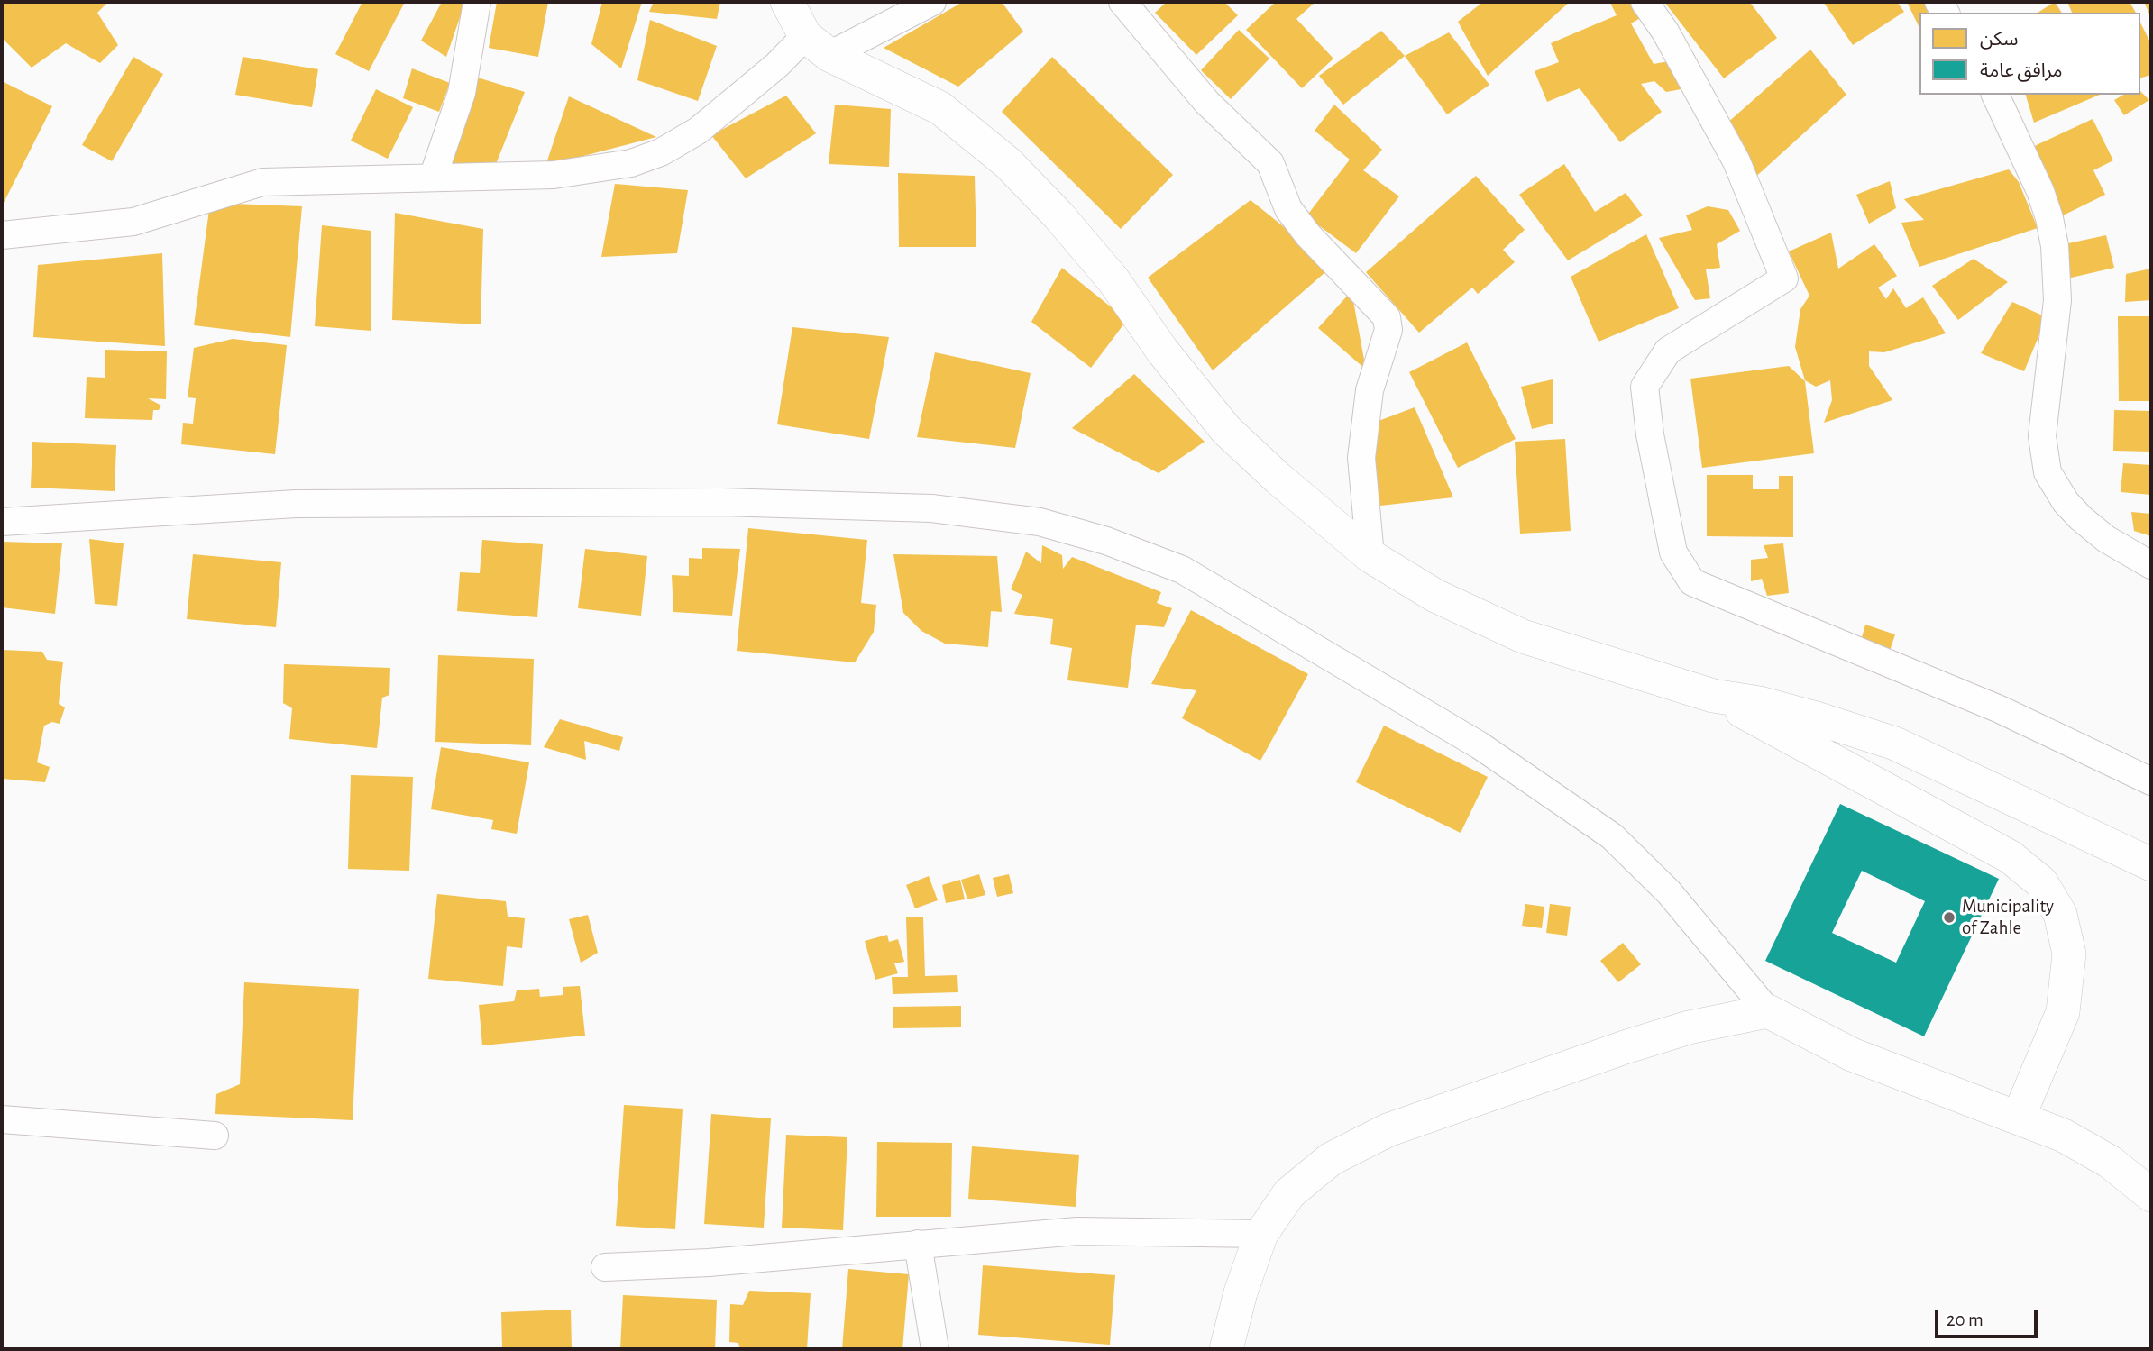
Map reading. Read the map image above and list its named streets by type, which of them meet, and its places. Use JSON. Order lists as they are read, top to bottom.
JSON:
{
  "places": ["Municipality of Zahle"],
  "legend": ["سكن", "مرافق عامة"],
  "scale_bar": "20 m"
}
